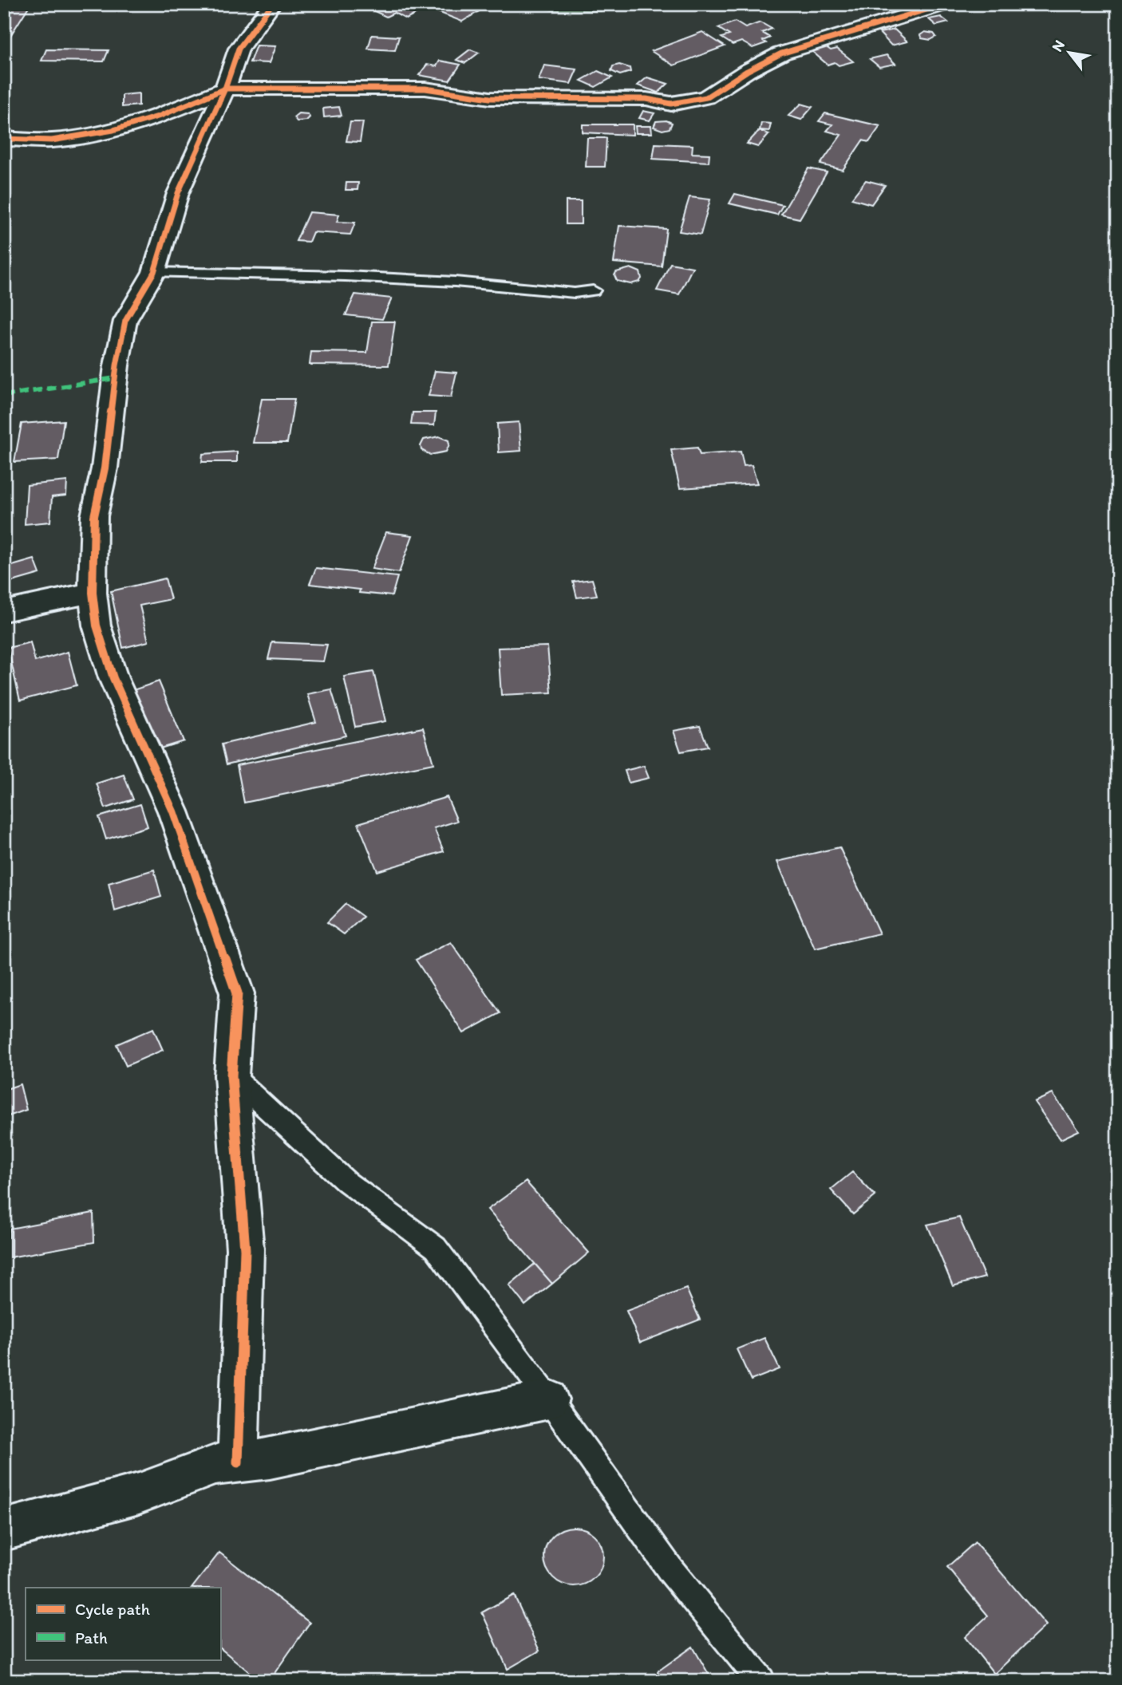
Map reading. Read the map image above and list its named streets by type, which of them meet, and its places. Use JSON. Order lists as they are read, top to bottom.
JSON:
{
  "legend": ["Cycle path", "Path"],
  "north": "top left"
}
